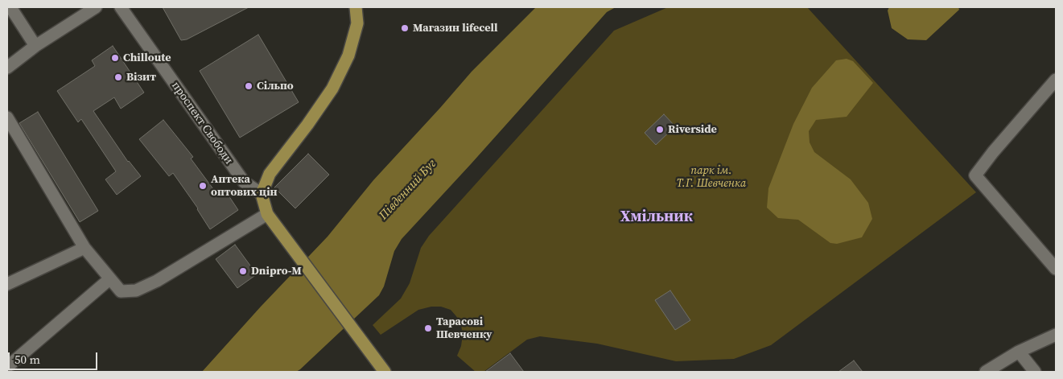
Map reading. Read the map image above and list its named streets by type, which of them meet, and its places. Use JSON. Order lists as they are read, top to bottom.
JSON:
{
  "streets": {
    "street": ["проспект Свободи"]
  },
  "districts": ["Хмільник"],
  "water": ["Південний Буг"],
  "parks": ["парк ім. Т.Г. Шевченка"],
  "places": [
    "Магазин lifecell",
    "Chilloute",
    "Візит",
    "Сільпо",
    "Riverside",
    "Аптека оптових цін",
    "Dnipro-M",
    "Тарасові Шевченку"
  ],
  "scale_bar": "50 m"
}
